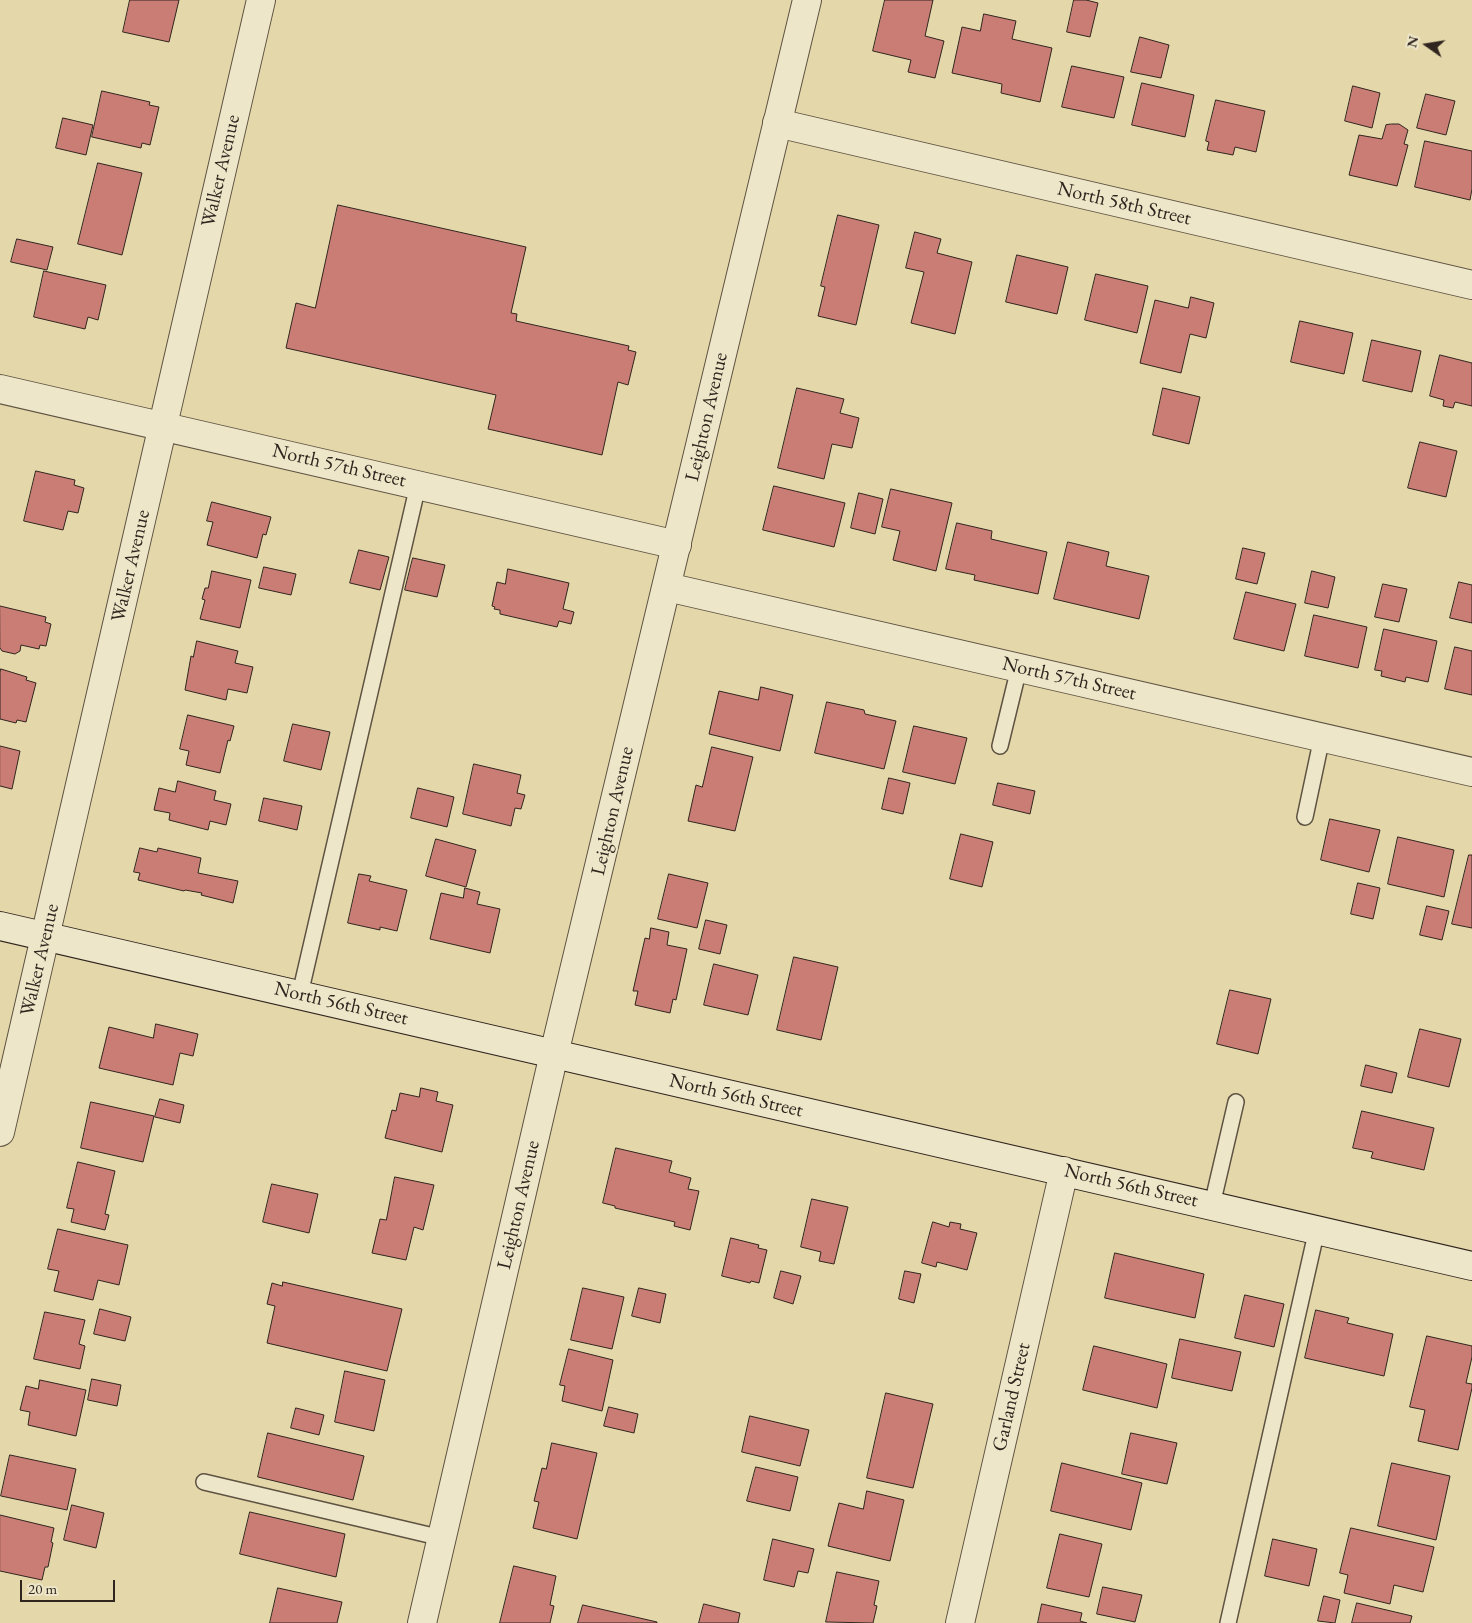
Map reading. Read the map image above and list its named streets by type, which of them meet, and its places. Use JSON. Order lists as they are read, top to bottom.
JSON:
{
  "streets": {
    "street": [
      "Walker Avenue",
      "North 58th Street",
      "Leighton Avenue",
      "North 57th Street",
      "North 56th Street",
      "Garland Street"
    ]
  },
  "crossings": [
    ["Walker Avenue", "North 57th Street"],
    ["Walker Avenue", "North 56th Street"],
    ["North 58th Street", "Leighton Avenue"],
    ["Leighton Avenue", "North 57th Street"],
    ["Leighton Avenue", "North 56th Street"],
    ["North 56th Street", "Garland Street"]
  ],
  "scale_bar": "20 m",
  "north": "left"
}
